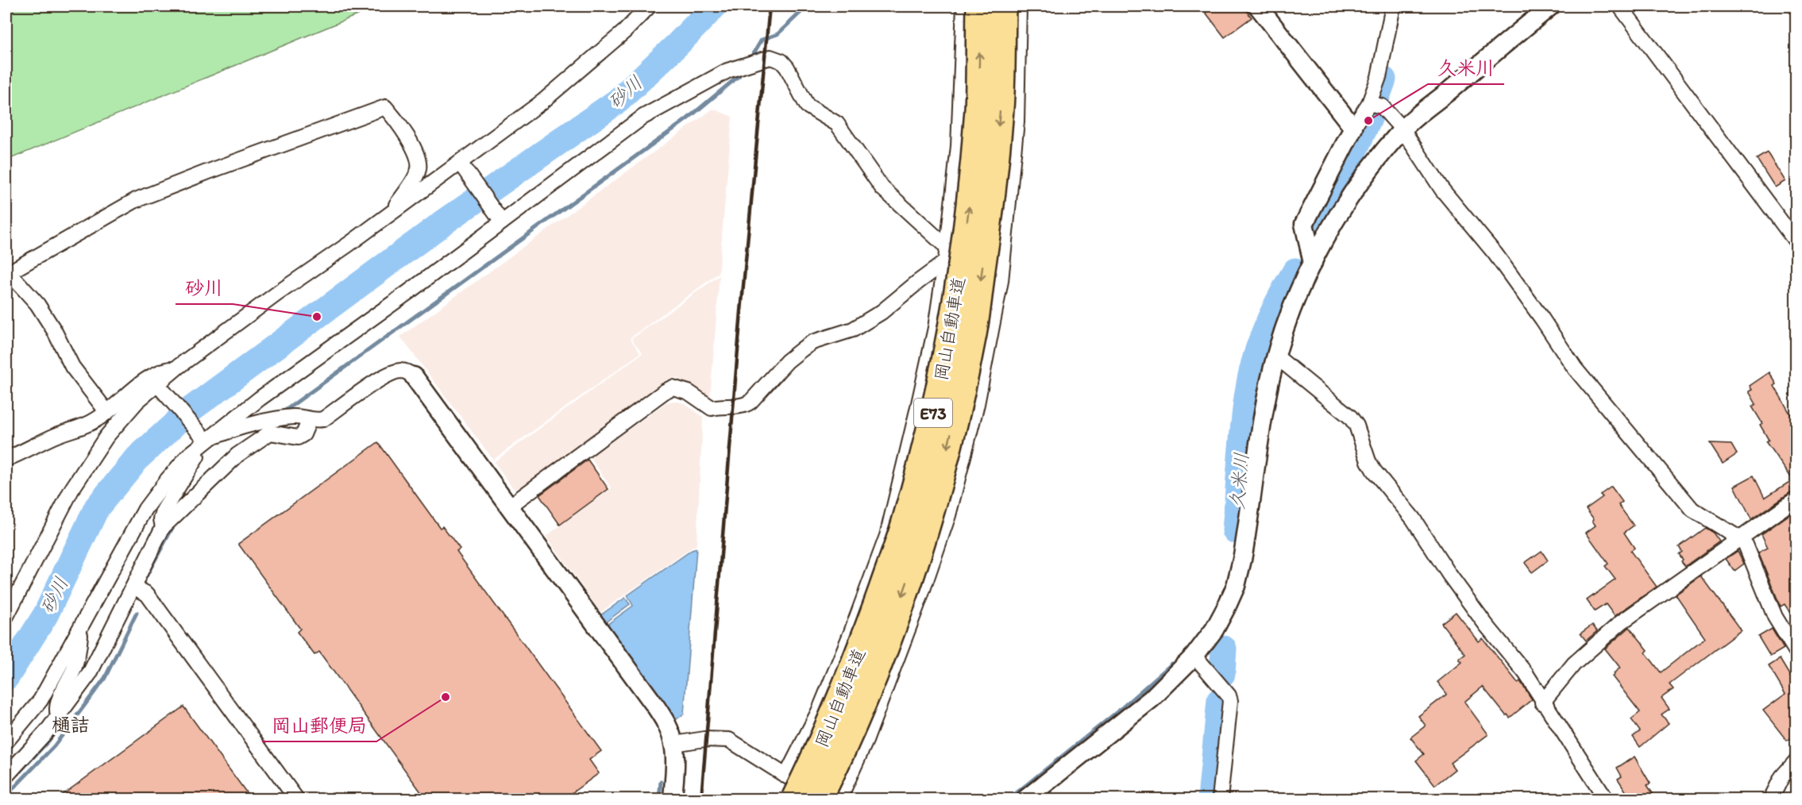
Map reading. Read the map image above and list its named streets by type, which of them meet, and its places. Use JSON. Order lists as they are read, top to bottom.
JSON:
{
  "streets": {
    "highway": ["岡山自動車道", "E73"]
  },
  "districts": ["樋詰"],
  "water": ["砂川", "久米川"],
  "places": ["久米川", "砂川", "岡山郵便局"]
}
